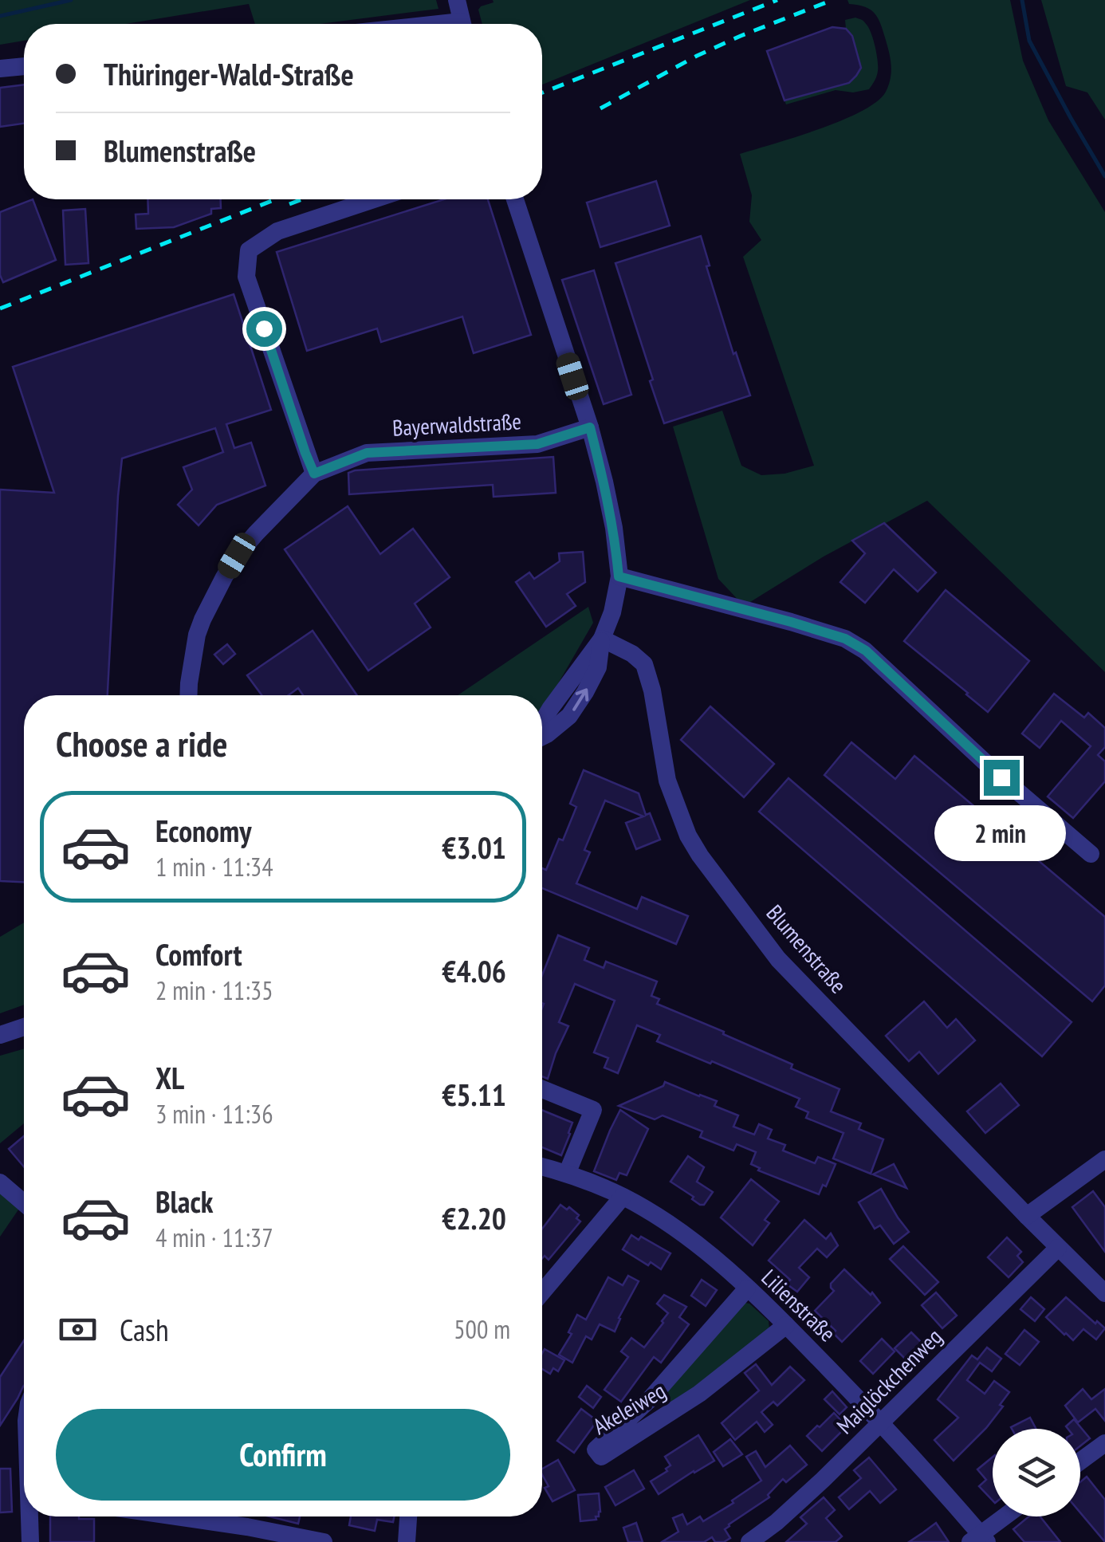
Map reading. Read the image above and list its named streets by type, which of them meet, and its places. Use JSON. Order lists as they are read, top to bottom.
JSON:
{
  "streets": {
    "street": [
      "Bayerwaldstraße",
      "Blumenstraße",
      "Lilienstraße",
      "Maiglöckchenweg",
      "Akeleiweg"
    ]
  },
  "crossings": [
    ["Blumenstraße", "Maiglöckchenweg"],
    ["Lilienstraße", "Maiglöckchenweg"],
    ["Lilienstraße", "Akeleiweg"]
  ],
  "page": {
    "banner": ["Thüringer-Wald-Straße", "Blumenstraße"],
    "heading": "Choose a ride",
    "list": [
      {
        "name": "Economy",
        "note": "1 min · 11:34",
        "value": "€3.01"
      },
      {
        "name": "Comfort",
        "note": "2 min · 11:35",
        "value": "€4.06"
      },
      {
        "name": "XL",
        "note": "3 min · 11:36",
        "value": "€5.11"
      },
      {
        "name": "Black",
        "note": "4 min · 11:37",
        "value": "€2.20"
      }
    ],
    "bubble": "2 min",
    "pay": ["Cash", "500 m"],
    "buttons": "Confirm"
  }
}
